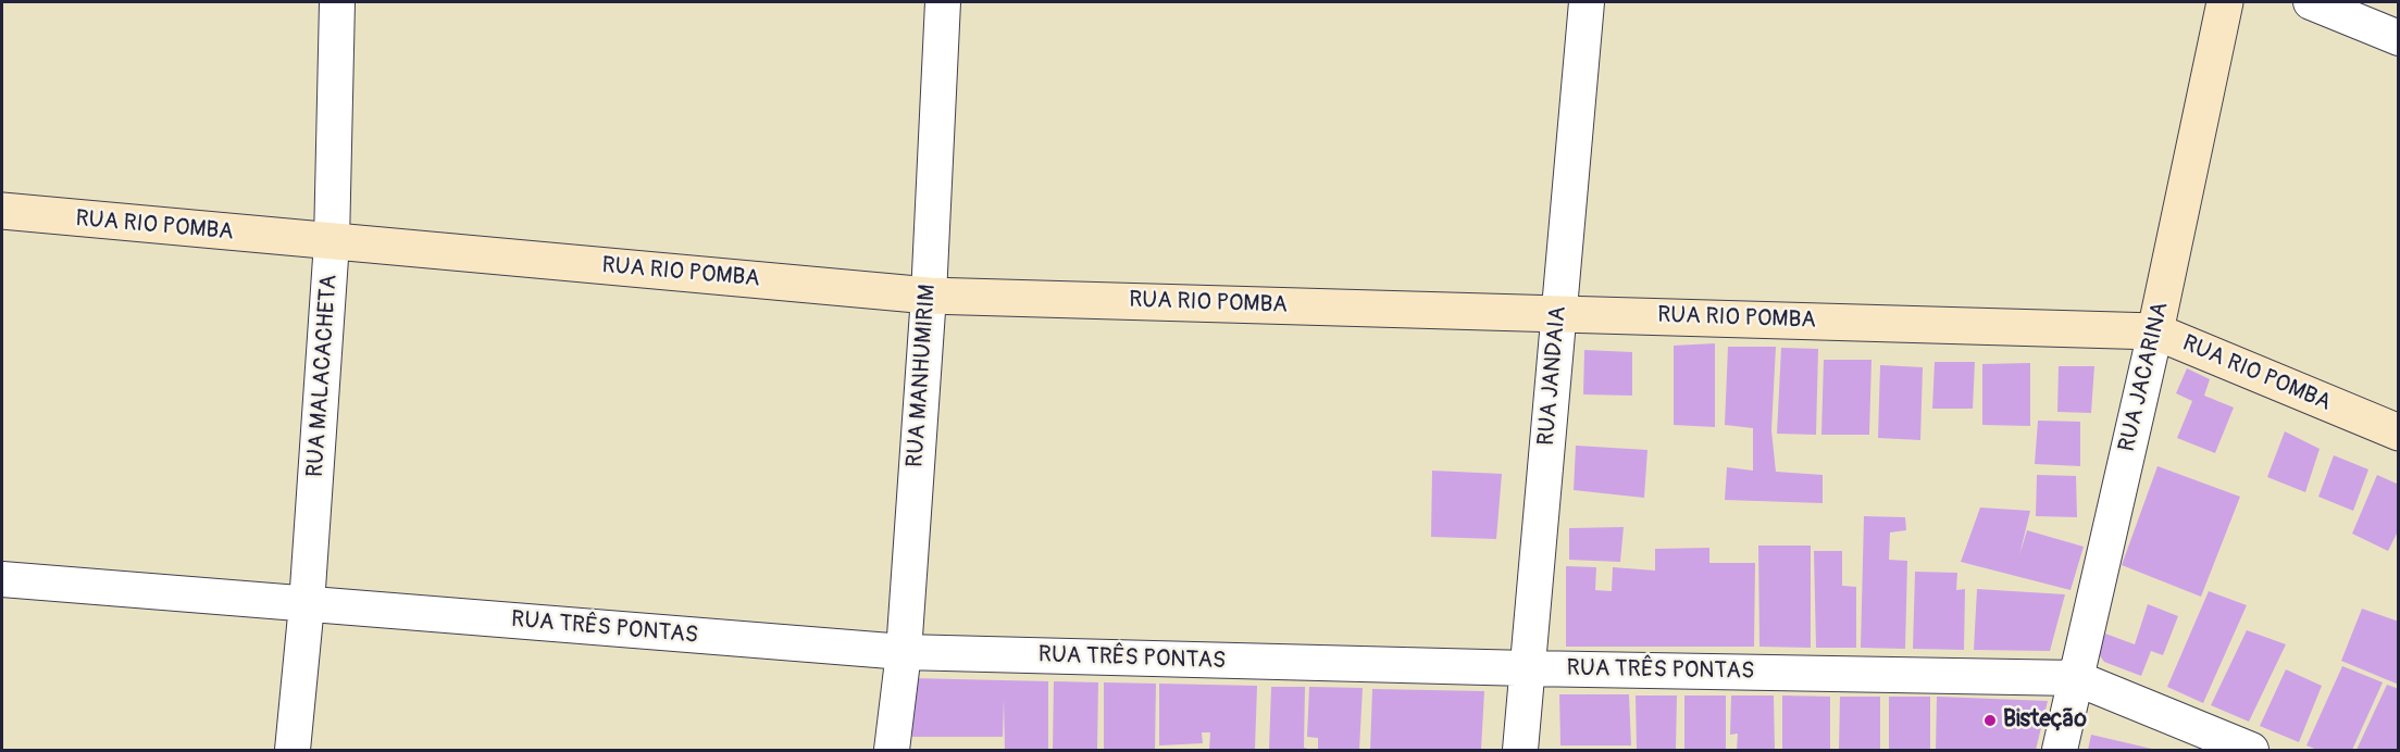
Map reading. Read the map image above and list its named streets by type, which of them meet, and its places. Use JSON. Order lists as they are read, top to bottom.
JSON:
{
  "streets": {
    "main road": ["RUA RIO POMBA", "RUA JACARINA"],
    "street": [
      "RUA MALACACHETA",
      "RUA MANHUMIRIM",
      "RUA JANDAIA",
      "RUA TRÊS PONTAS"
    ]
  },
  "crossings": [
    ["RUA RIO POMBA", "RUA MALACACHETA"],
    ["RUA RIO POMBA", "RUA MANHUMIRIM"],
    ["RUA RIO POMBA", "RUA JANDAIA"],
    ["RUA RIO POMBA", "RUA JACARINA"],
    ["RUA MALACACHETA", "RUA TRÊS PONTAS"],
    ["RUA MANHUMIRIM", "RUA TRÊS PONTAS"],
    ["RUA JANDAIA", "RUA TRÊS PONTAS"],
    ["RUA JACARINA", "RUA TRÊS PONTAS"]
  ],
  "places": ["Bisteção"]
}
